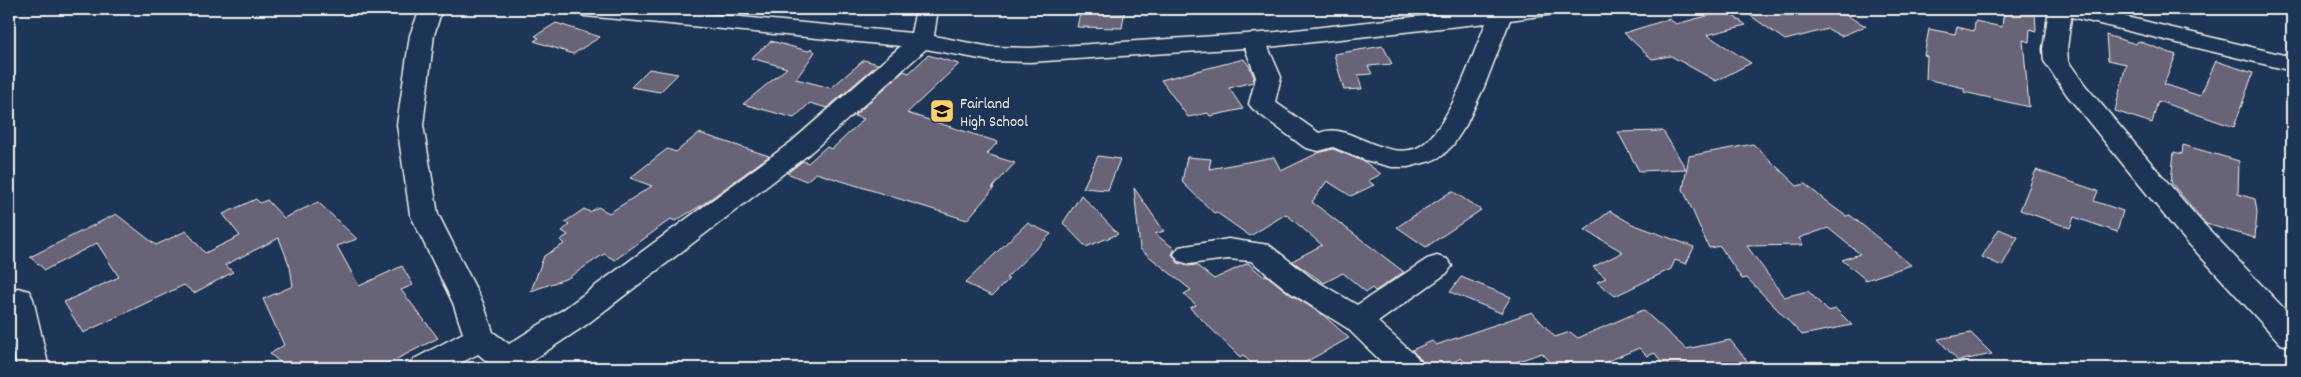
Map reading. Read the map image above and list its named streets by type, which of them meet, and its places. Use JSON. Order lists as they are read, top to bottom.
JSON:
{
  "places": {
    "school or university": ["Fairland High School"]
  }
}
